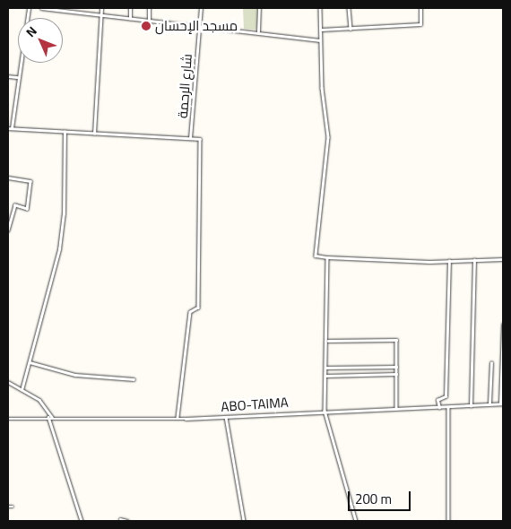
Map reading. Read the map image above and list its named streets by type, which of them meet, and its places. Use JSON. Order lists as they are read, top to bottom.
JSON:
{
  "streets": {
    "street": ["شارع الرحمة", "ABO-TAIMA"]
  },
  "places": ["مسجد الإحسان"],
  "scale_bar": "200 m",
  "north": "top left"
}
